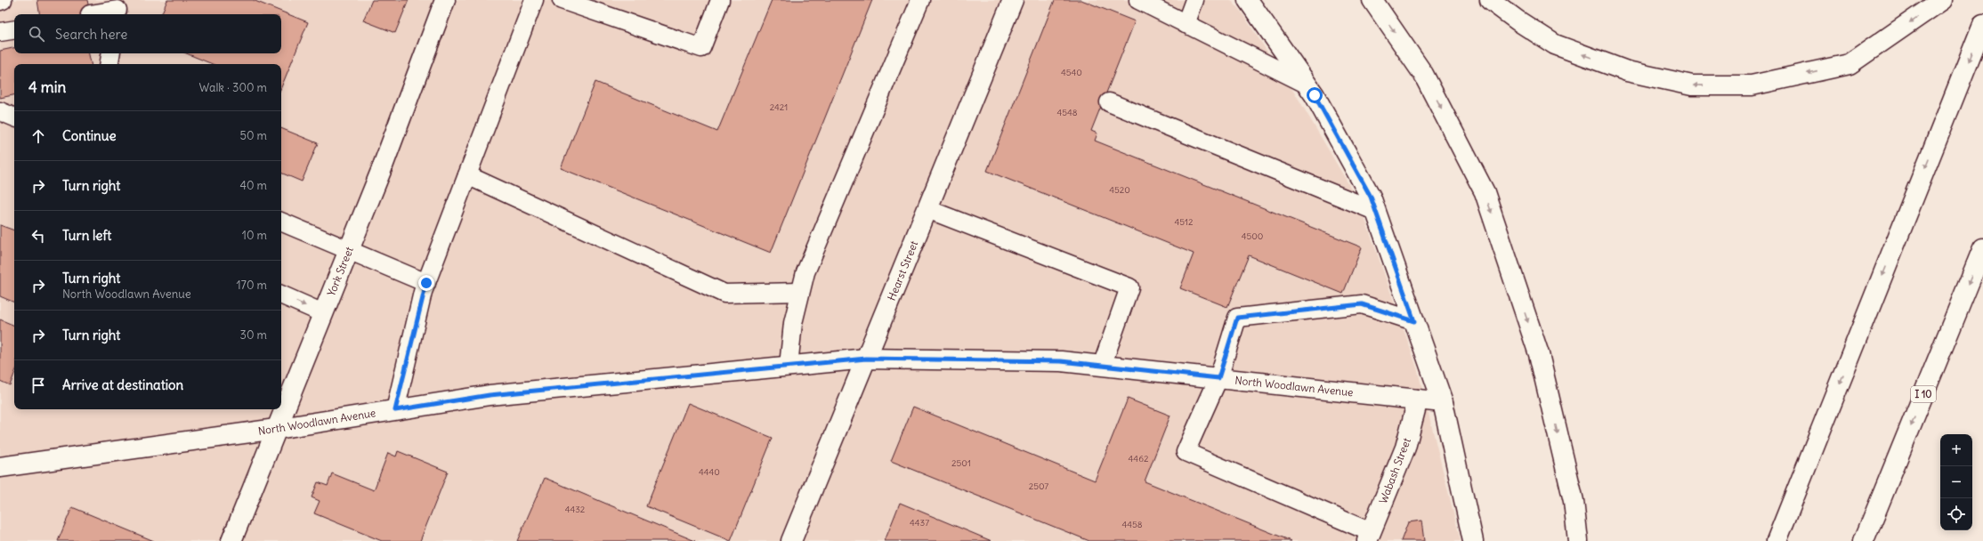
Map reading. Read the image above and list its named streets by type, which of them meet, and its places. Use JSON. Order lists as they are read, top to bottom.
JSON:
{
  "streets": {
    "main road": [
      "Hearst Street",
      "York Street",
      "North Woodlawn Avenue",
      "I 10",
      "Wabash Street"
    ]
  },
  "crossings": [
    ["Hearst Street", "North Woodlawn Avenue"],
    ["York Street", "North Woodlawn Avenue"],
    ["North Woodlawn Avenue", "Wabash Street"]
  ],
  "house_numbers": [
    "4540",
    "2421",
    "4548",
    "4520",
    "4512",
    "4500",
    "4462",
    "2501",
    "4440",
    "2507",
    "4432",
    "4437",
    "4458"
  ],
  "page": {
    "search": "Search here",
    "heading": ["4 min", "Walk · 300 m"],
    "list": [
      ["Continue", "50 m"],
      ["Turn right", "40 m"],
      ["Turn left", "10 m"],
      ["Turn right", "North Woodlawn Avenue", "170 m"],
      ["Turn right", "30 m"],
      "Arrive at destination"
    ],
    "map_buttons": ["+", "−"]
  }
}
